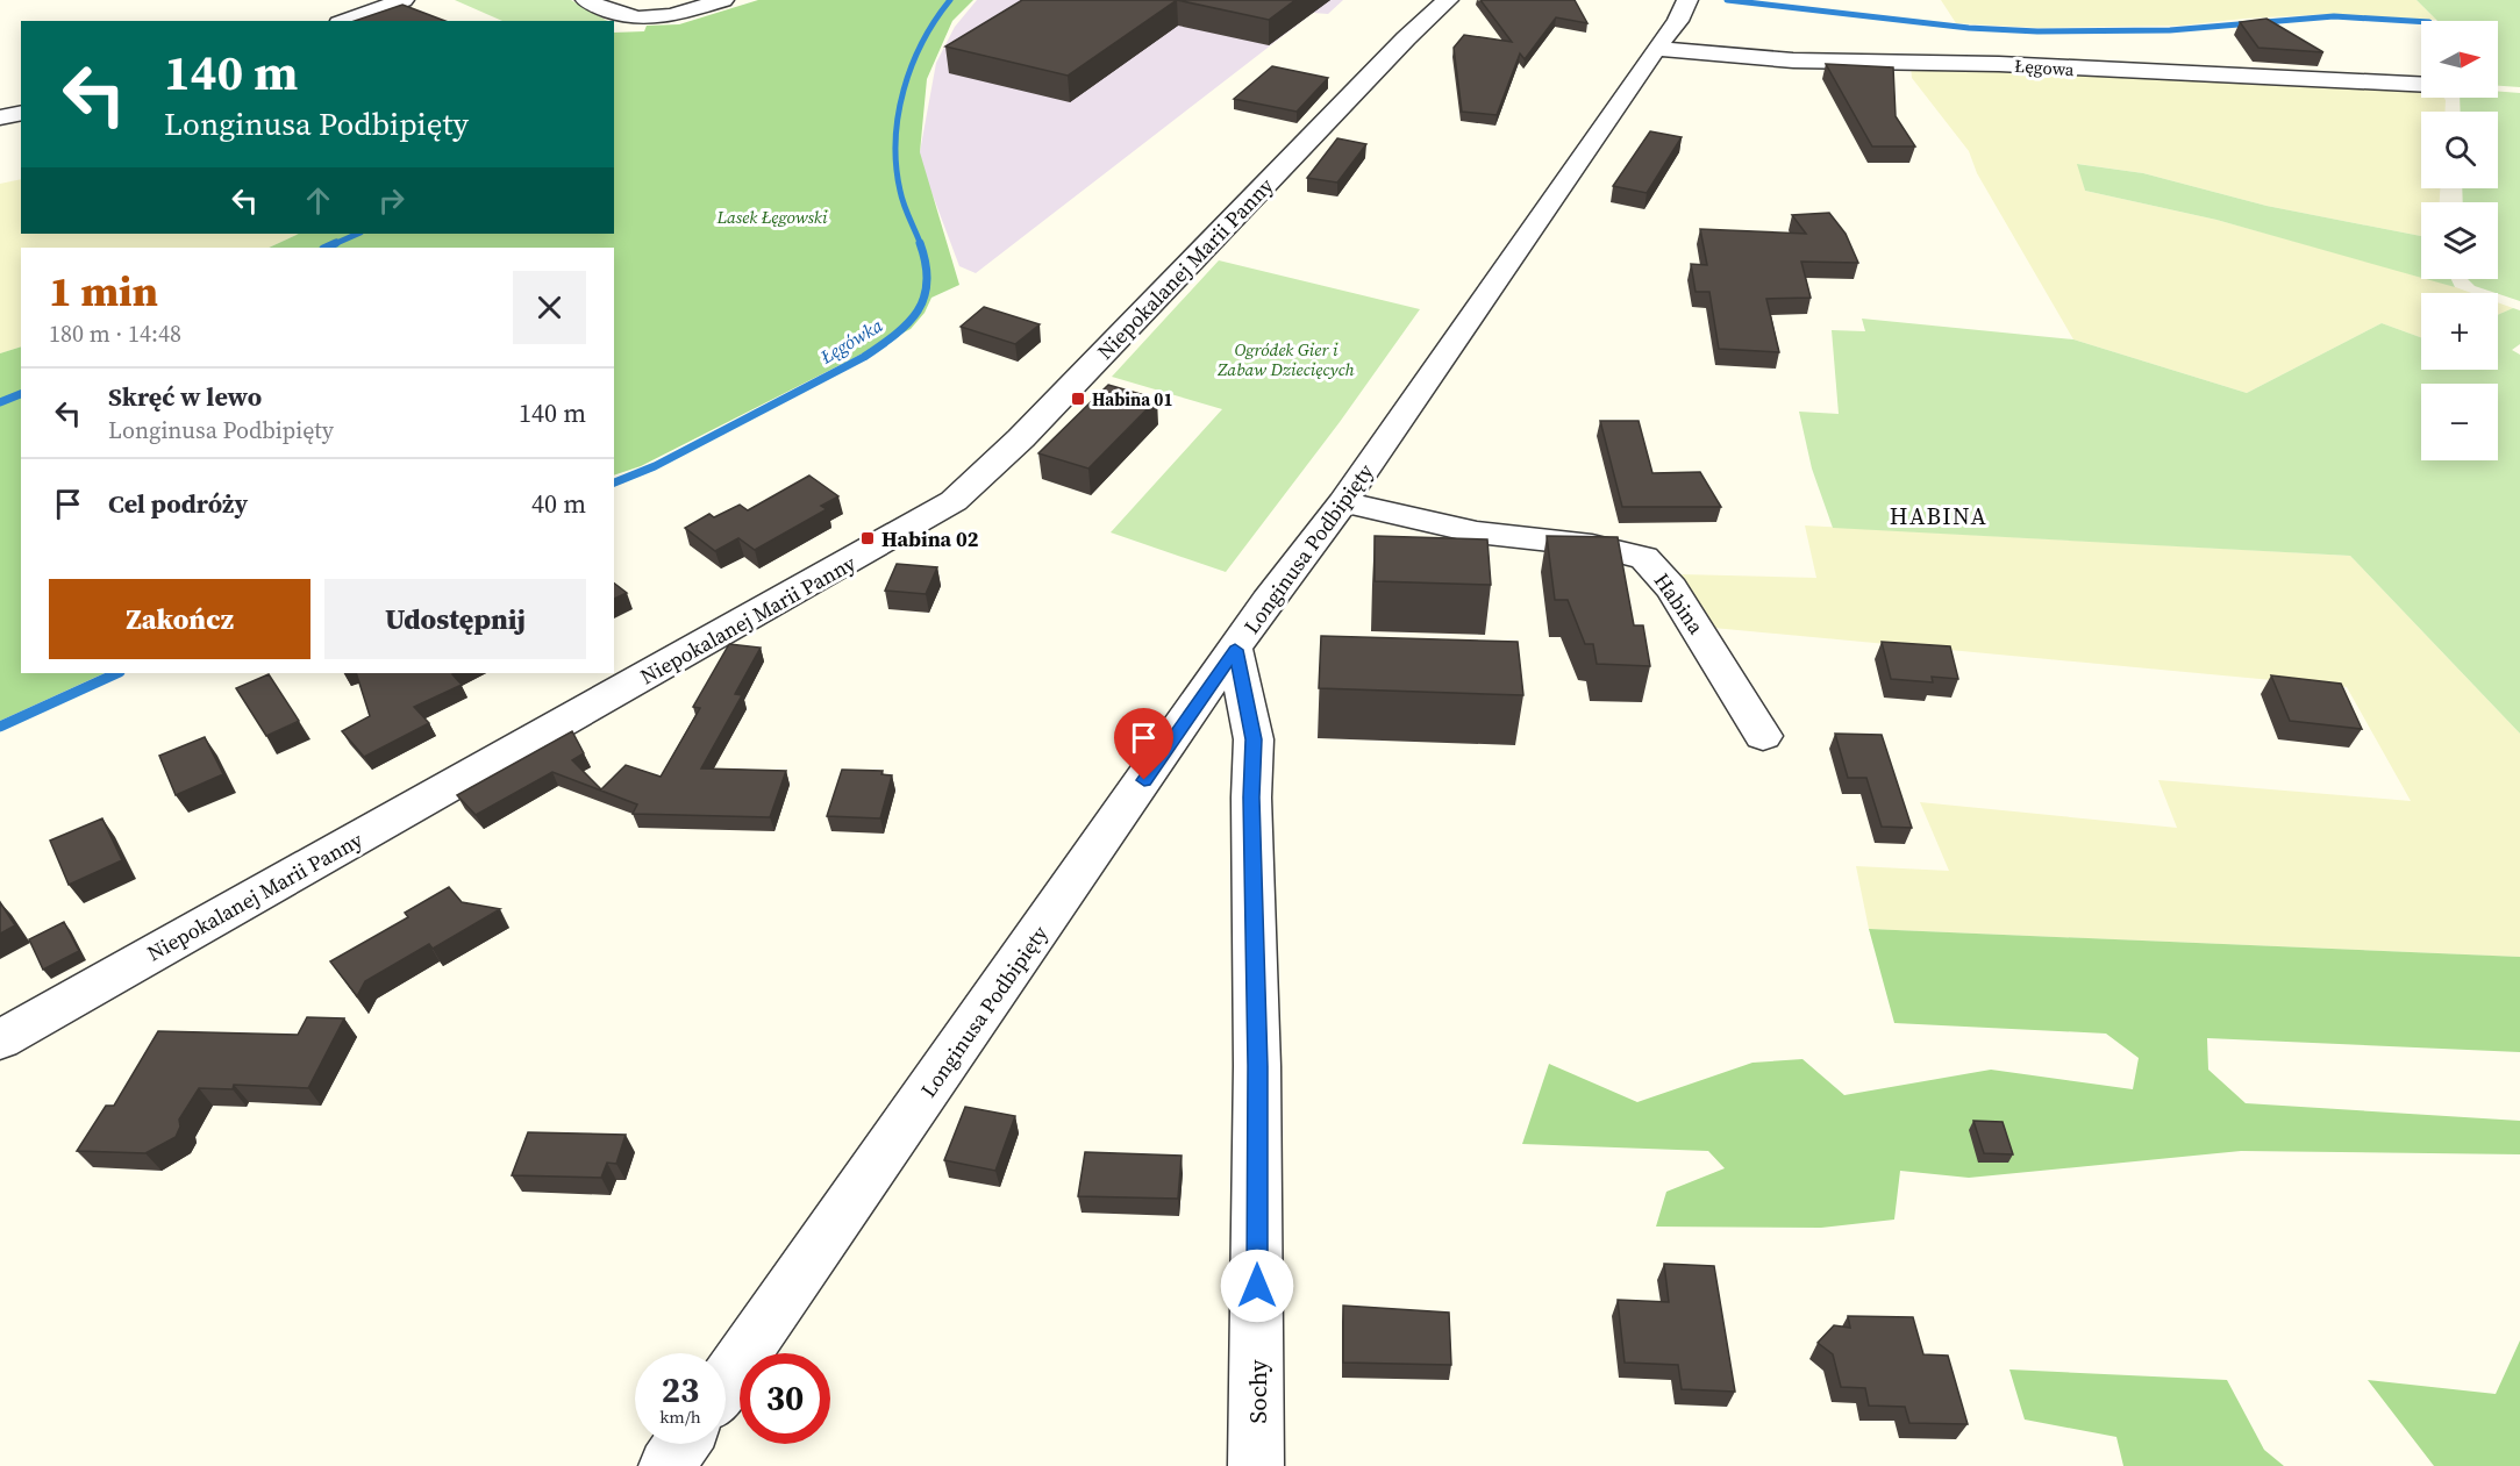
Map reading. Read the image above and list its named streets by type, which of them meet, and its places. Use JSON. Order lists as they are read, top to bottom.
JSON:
{
  "streets": {
    "street": [
      "Łęgowa",
      "Niepokalanej Marii Panny",
      "Longinusa Podbipięty",
      "Habina",
      "Sochy"
    ]
  },
  "crossings": [
    ["Łęgowa", "Longinusa Podbipięty"],
    ["Longinusa Podbipięty", "Habina"],
    ["Longinusa Podbipięty", "Sochy"]
  ],
  "districts": ["HABINA"],
  "water": ["Łęgówka"],
  "parks": ["Lasek Łęgowski", "Ogródek Gier i Zabaw Dziecięcych"],
  "places": {
    "transit": ["Habina 01", "Habina 02"]
  },
  "north": "right",
  "page": {
    "map_buttons": ["+", "−"],
    "turn": ["140 m", "Longinusa Podbipięty"],
    "heading": ["1 min", "180 m · 14:48"],
    "list": [
      {
        "name": "Skręć w lewo",
        "note": "Longinusa Podbipięty",
        "value": "140 m"
      },
      {
        "name": "Cel podróży",
        "value": "40 m"
      }
    ],
    "buttons": ["Zakończ", "Udostępnij"],
    "speed": "23 km/h",
    "limit": "30"
  }
}
